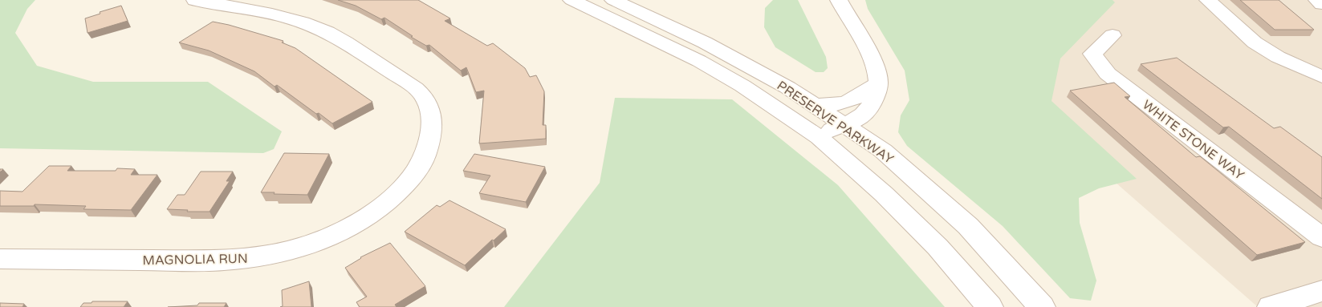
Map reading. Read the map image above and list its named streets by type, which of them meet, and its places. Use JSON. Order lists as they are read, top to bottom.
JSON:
{
  "streets": {
    "street": ["PRESERVE PARKWAY", "WHITE STONE WAY", "MAGNOLIA RUN"]
  }
}
